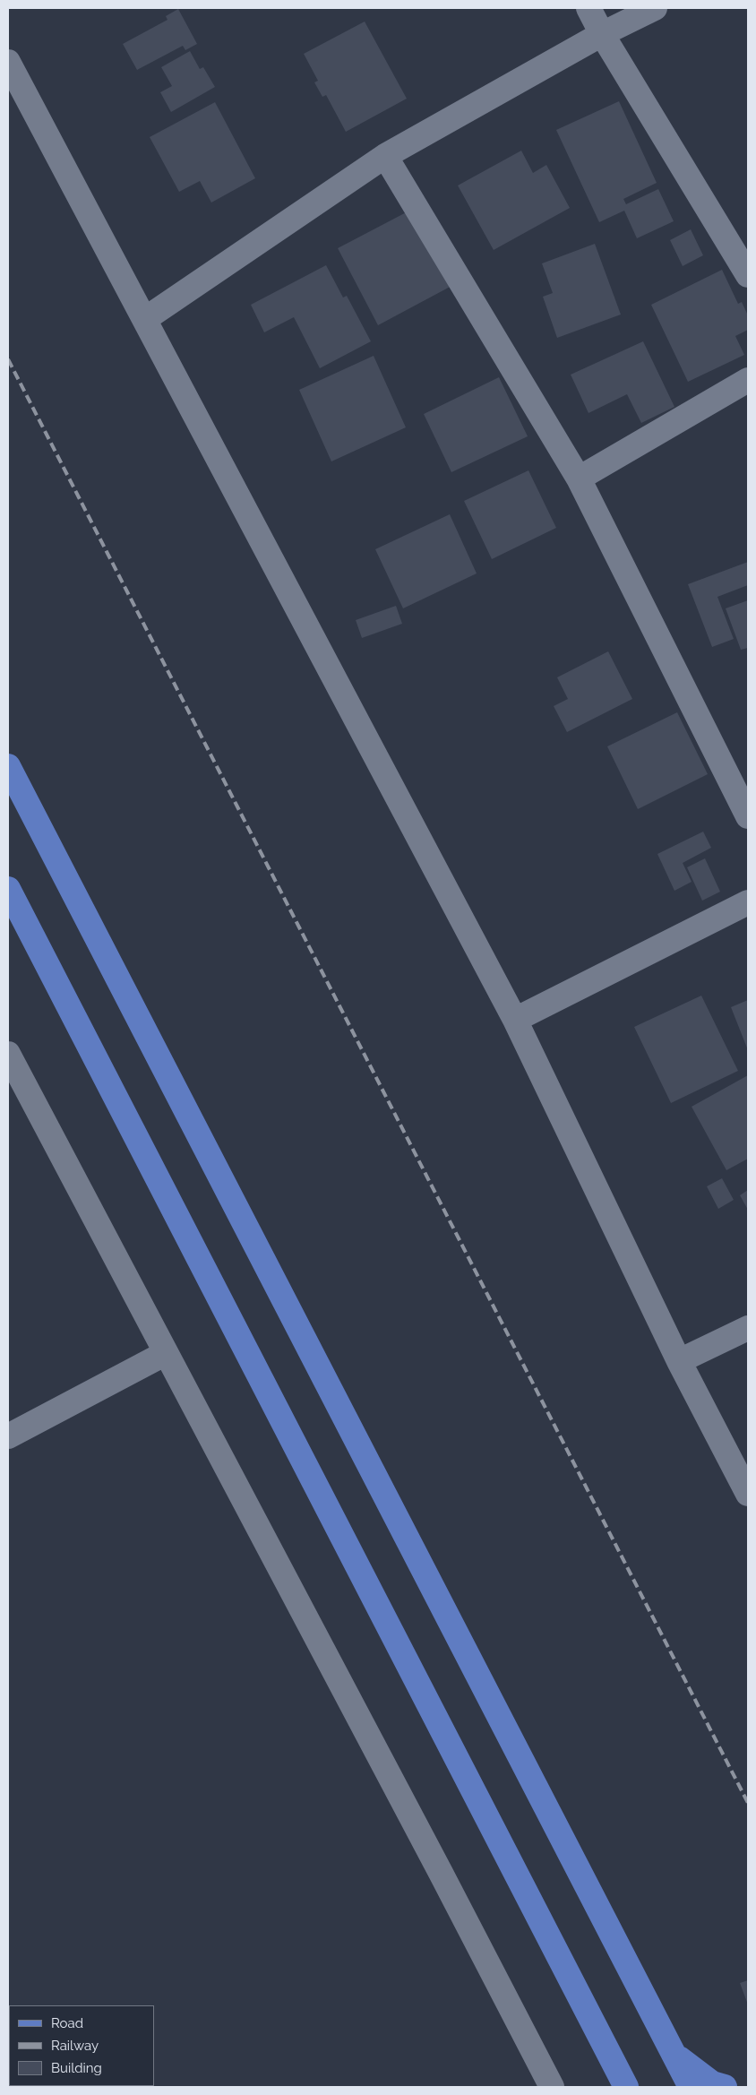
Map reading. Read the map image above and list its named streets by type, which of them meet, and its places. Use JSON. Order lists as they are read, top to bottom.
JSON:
{
  "legend": ["Road", "Railway", "Building"]
}
